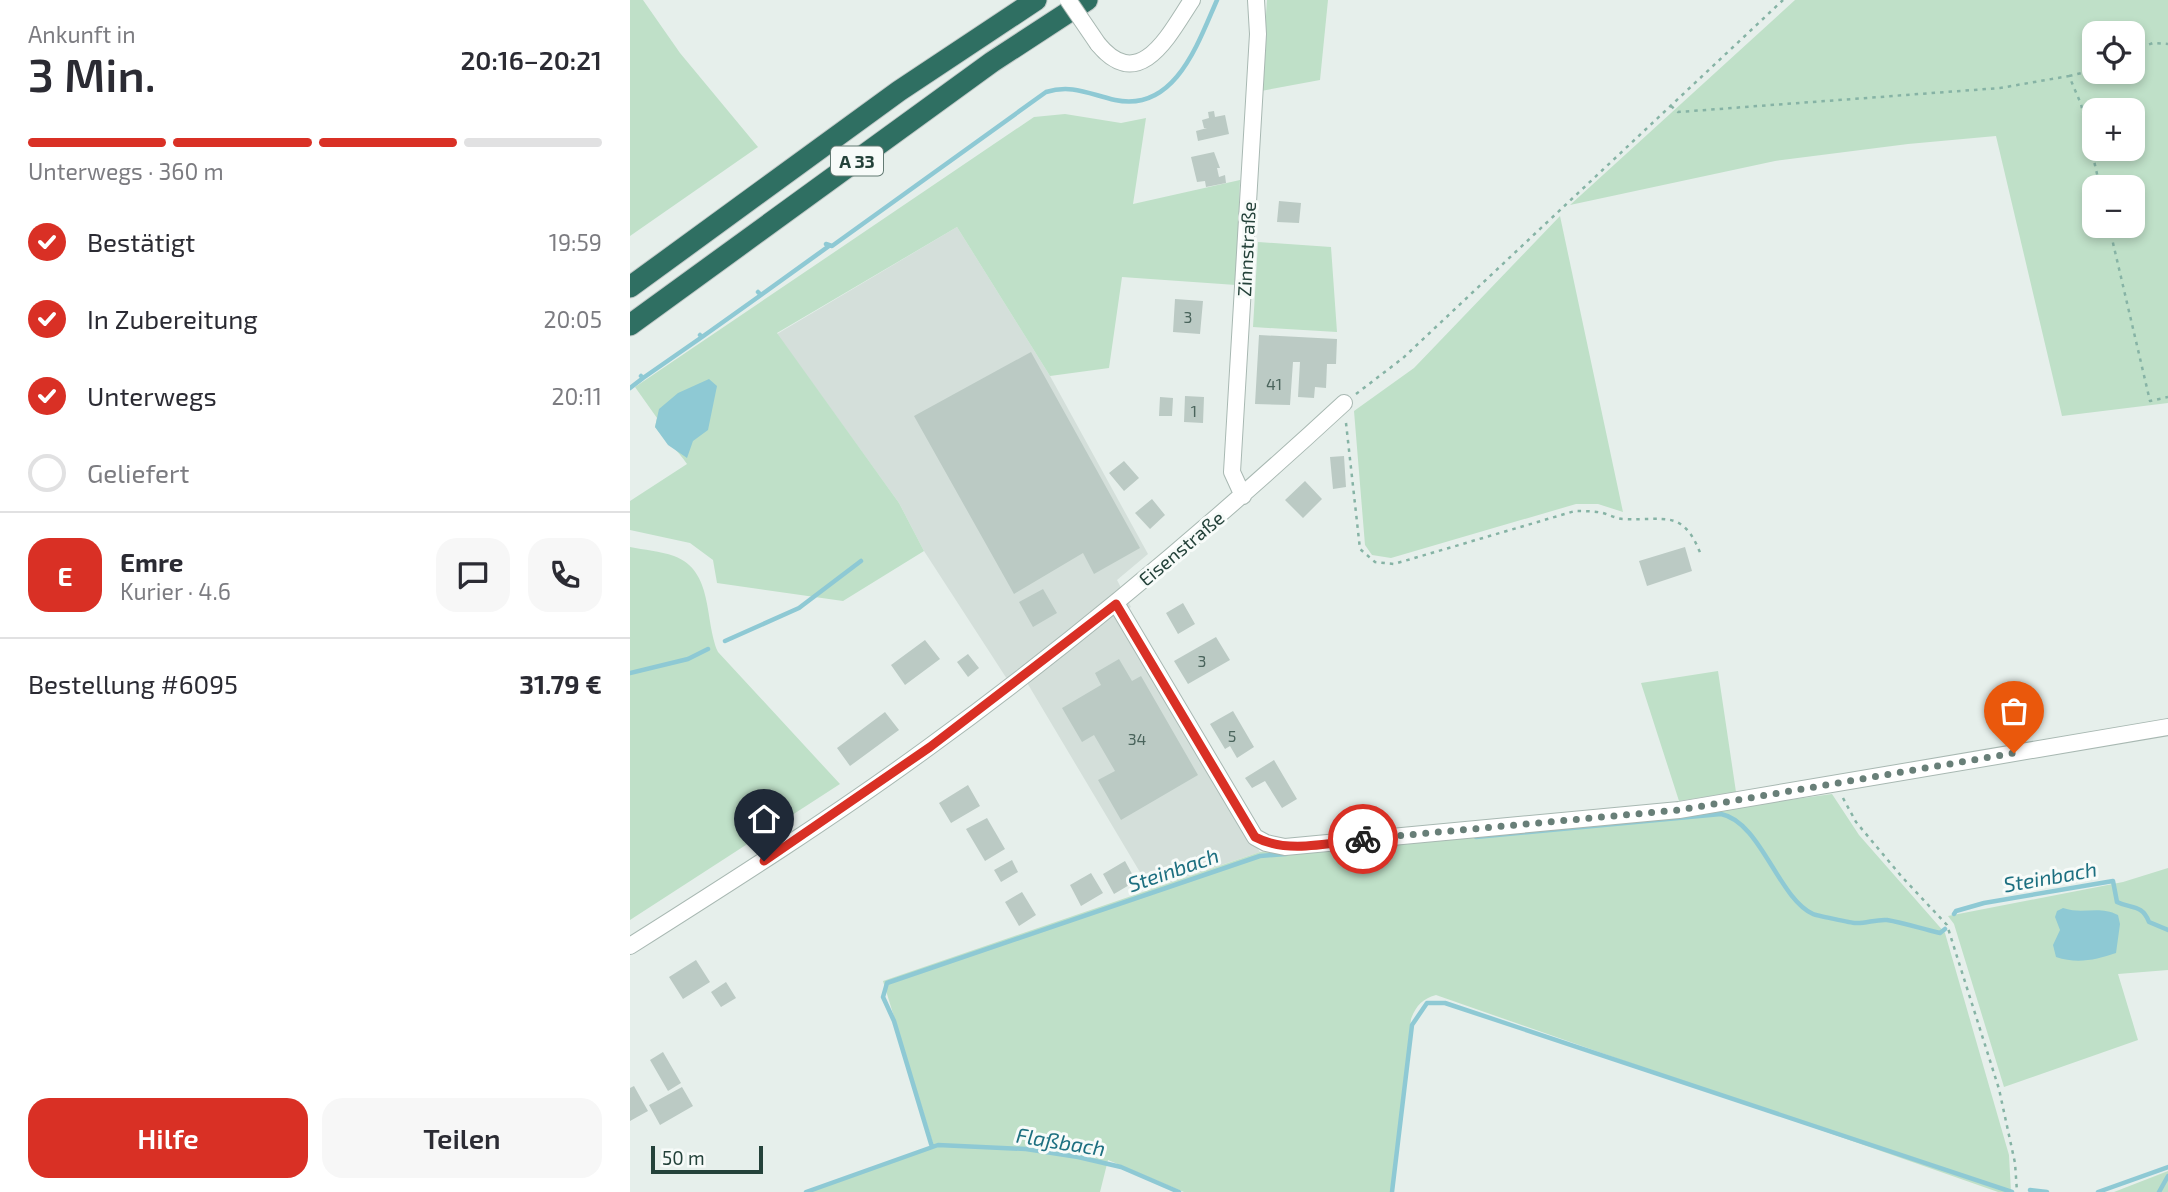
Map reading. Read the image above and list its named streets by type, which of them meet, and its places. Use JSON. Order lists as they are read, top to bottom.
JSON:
{
  "streets": {
    "highway": ["A 33"],
    "street": ["Zinnstraße", "Eisenstraße"]
  },
  "crossings": [
    ["Zinnstraße", "Eisenstraße"]
  ],
  "water": ["Steinbach", "Flaßbach"],
  "house_numbers": [
    "3",
    "41",
    "1",
    "3",
    "5",
    "34"
  ],
  "scale_bar": "50 m",
  "page": {
    "heading": ["3 Min.", "Ankunft in", "20:16–20:21"],
    "panel": [
      "Emre",
      "Kurier · 4.6",
      "Bestellung #6095",
      "31.79 €"
    ],
    "map_buttons": ["+", "−"],
    "bar": "Unterwegs · 360 m",
    "list": [
      ["Bestätigt", "19:59"],
      ["In Zubereitung", "20:05"],
      ["Unterwegs", "20:11"],
      "Geliefert"
    ],
    "round": "E",
    "buttons": ["Hilfe", "Teilen"],
    "scale": "50 m"
  }
}
